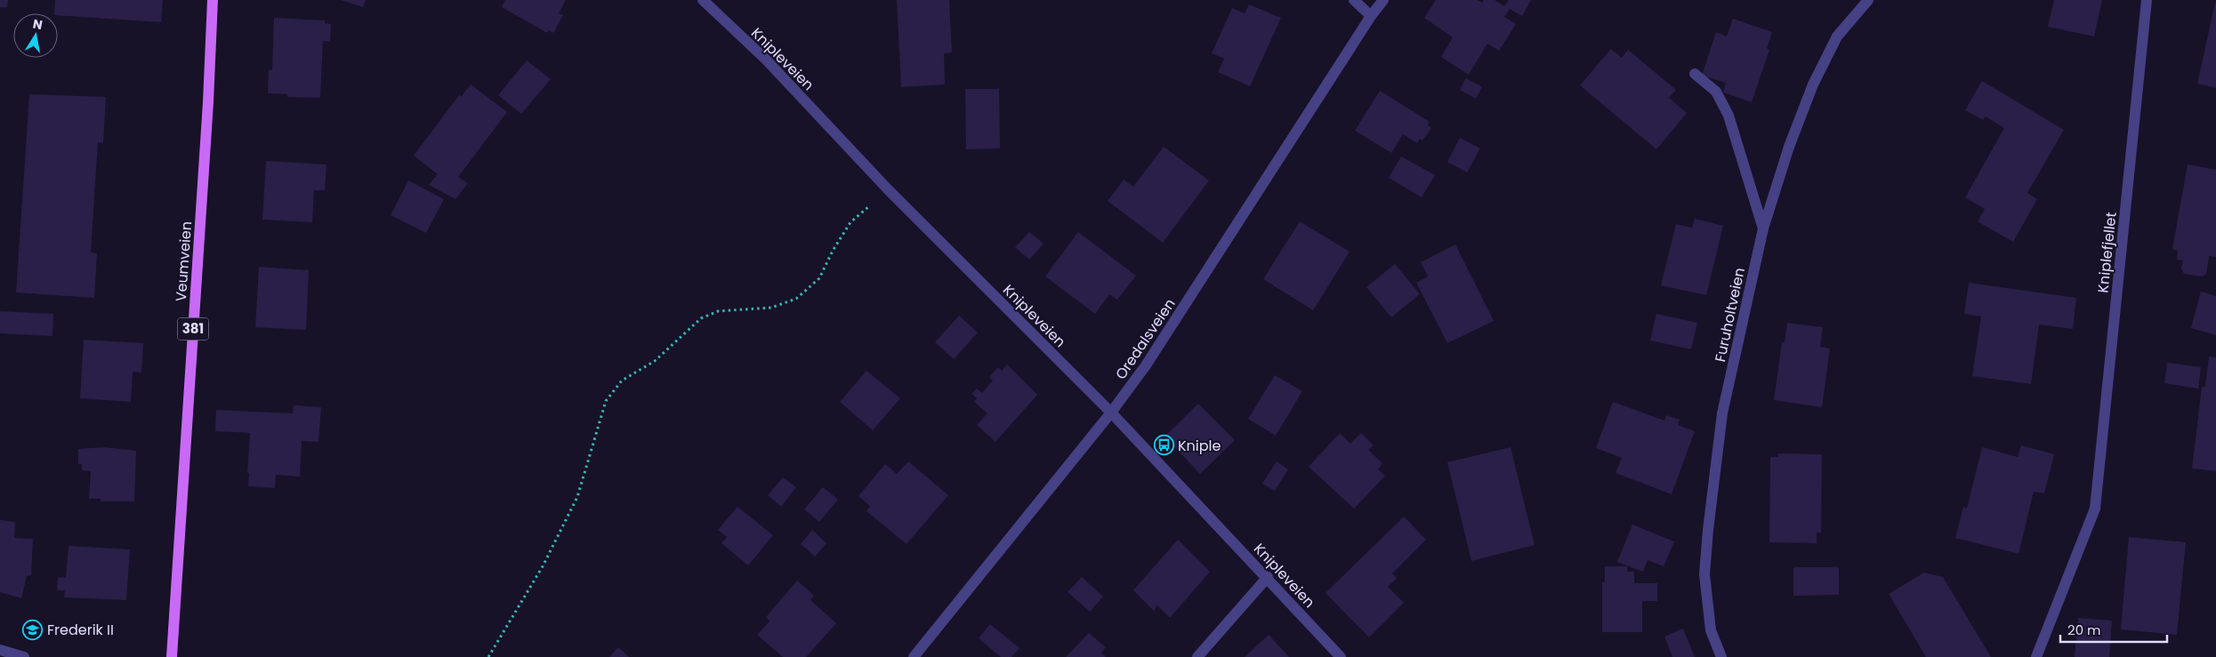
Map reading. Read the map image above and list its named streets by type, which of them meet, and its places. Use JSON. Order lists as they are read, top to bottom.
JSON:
{
  "streets": {
    "main road": ["Veumveien", "381"],
    "street": [
      "Knipleveien",
      "Kniplefjellet",
      "Furuholtveien",
      "Oredalsveien"
    ]
  },
  "crossings": [
    ["Knipleveien", "Oredalsveien"]
  ],
  "places": {
    "bus stop": ["Kniple"],
    "school or university": ["Frederik II"]
  },
  "scale_bar": "20 m",
  "north": "top"
}
